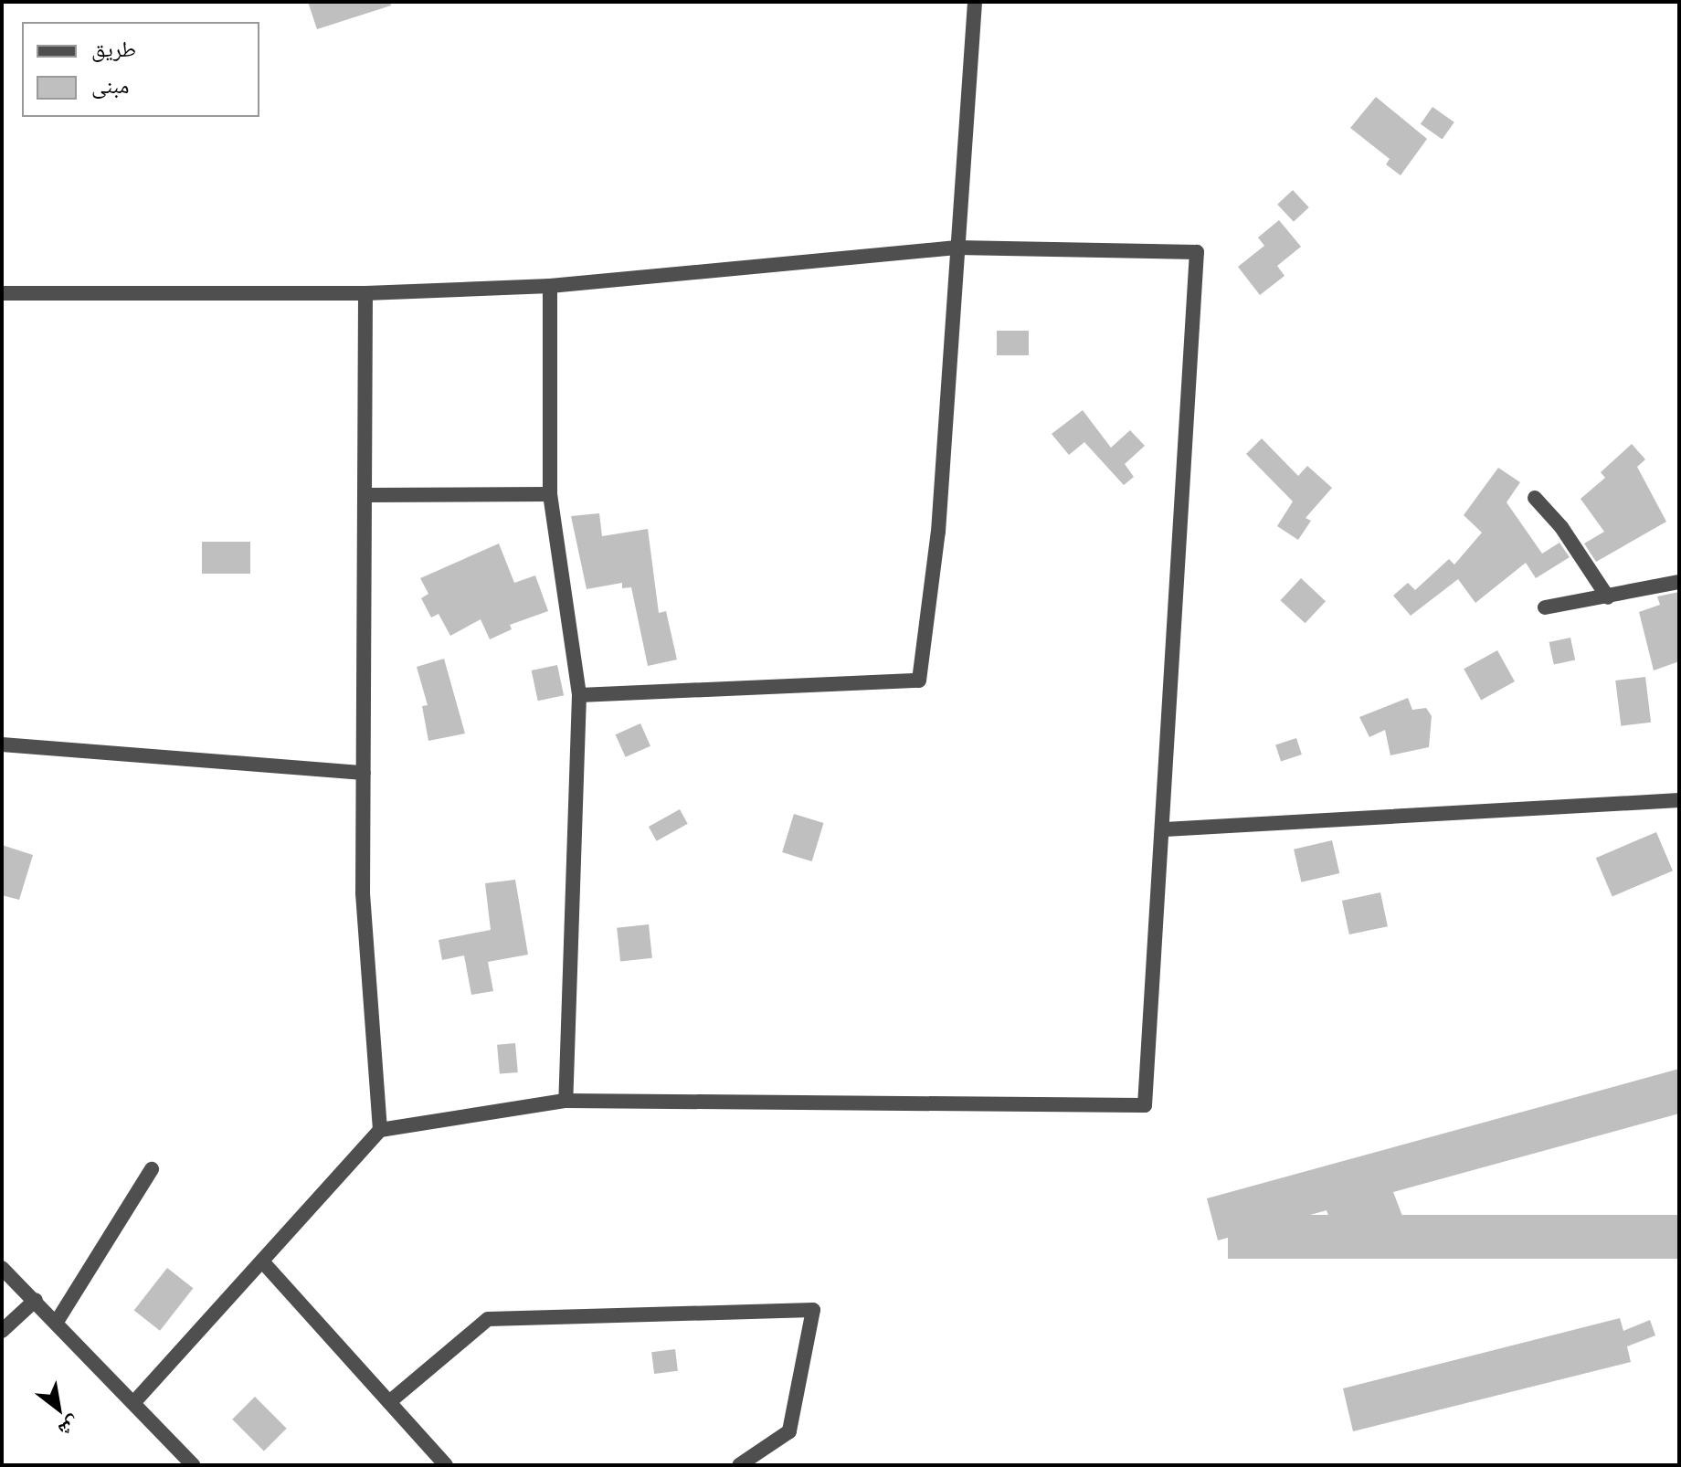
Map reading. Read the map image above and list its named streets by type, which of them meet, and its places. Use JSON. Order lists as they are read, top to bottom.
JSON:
{
  "legend": ["طريق", "مبنى"],
  "north": "bottom right"
}
